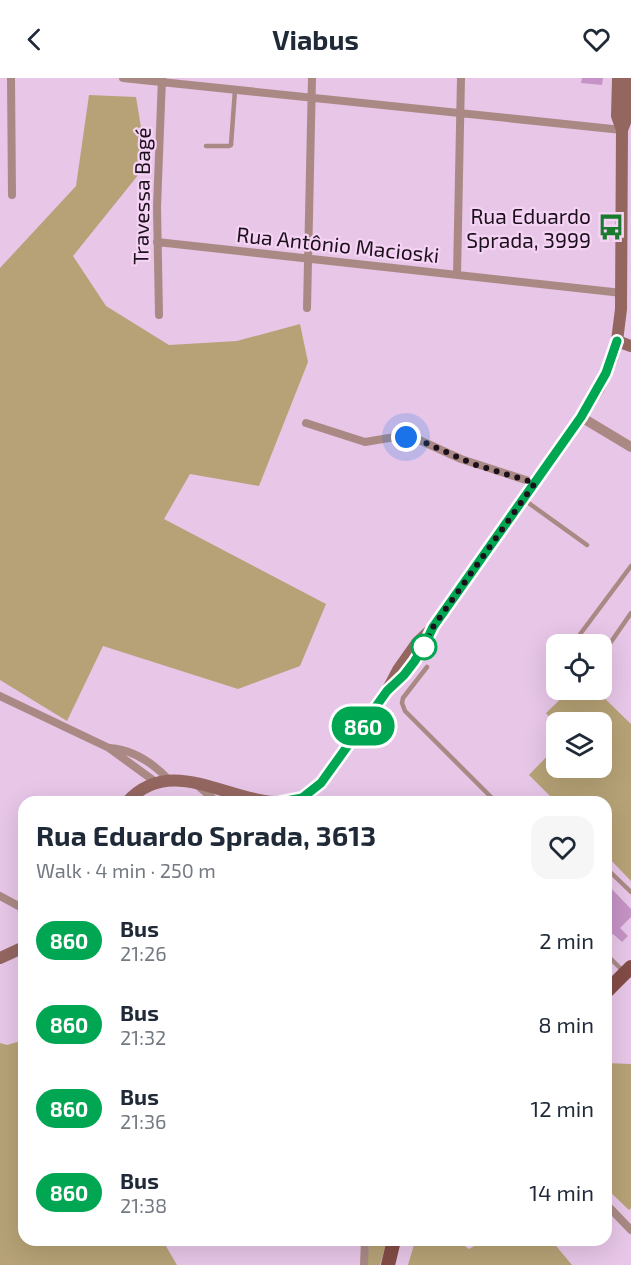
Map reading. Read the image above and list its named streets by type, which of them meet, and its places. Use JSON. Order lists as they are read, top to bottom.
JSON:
{
  "streets": {
    "street": ["Travessa Bagé", "Rua Antônio Macioski"]
  },
  "crossings": [
    ["Travessa Bagé", "Rua Antônio Macioski"]
  ],
  "places": {
    "bus stop": ["Rua Eduardo Sprada, 3999"]
  },
  "lines": ["bus line 860"],
  "page": {
    "header": "Viabus",
    "on_map": "860",
    "heading": ["Rua Eduardo Sprada, 3613", "Walk · 4 min · 250 m"],
    "list": [
      {
        "mark": "860",
        "name": "Bus",
        "note": "21:26",
        "value": "2 min"
      },
      {
        "mark": "860",
        "name": "Bus",
        "note": "21:32",
        "value": "8 min"
      },
      {
        "mark": "860",
        "name": "Bus",
        "note": "21:36",
        "value": "12 min"
      },
      {
        "mark": "860",
        "name": "Bus",
        "note": "21:38",
        "value": "14 min"
      }
    ]
  }
}
